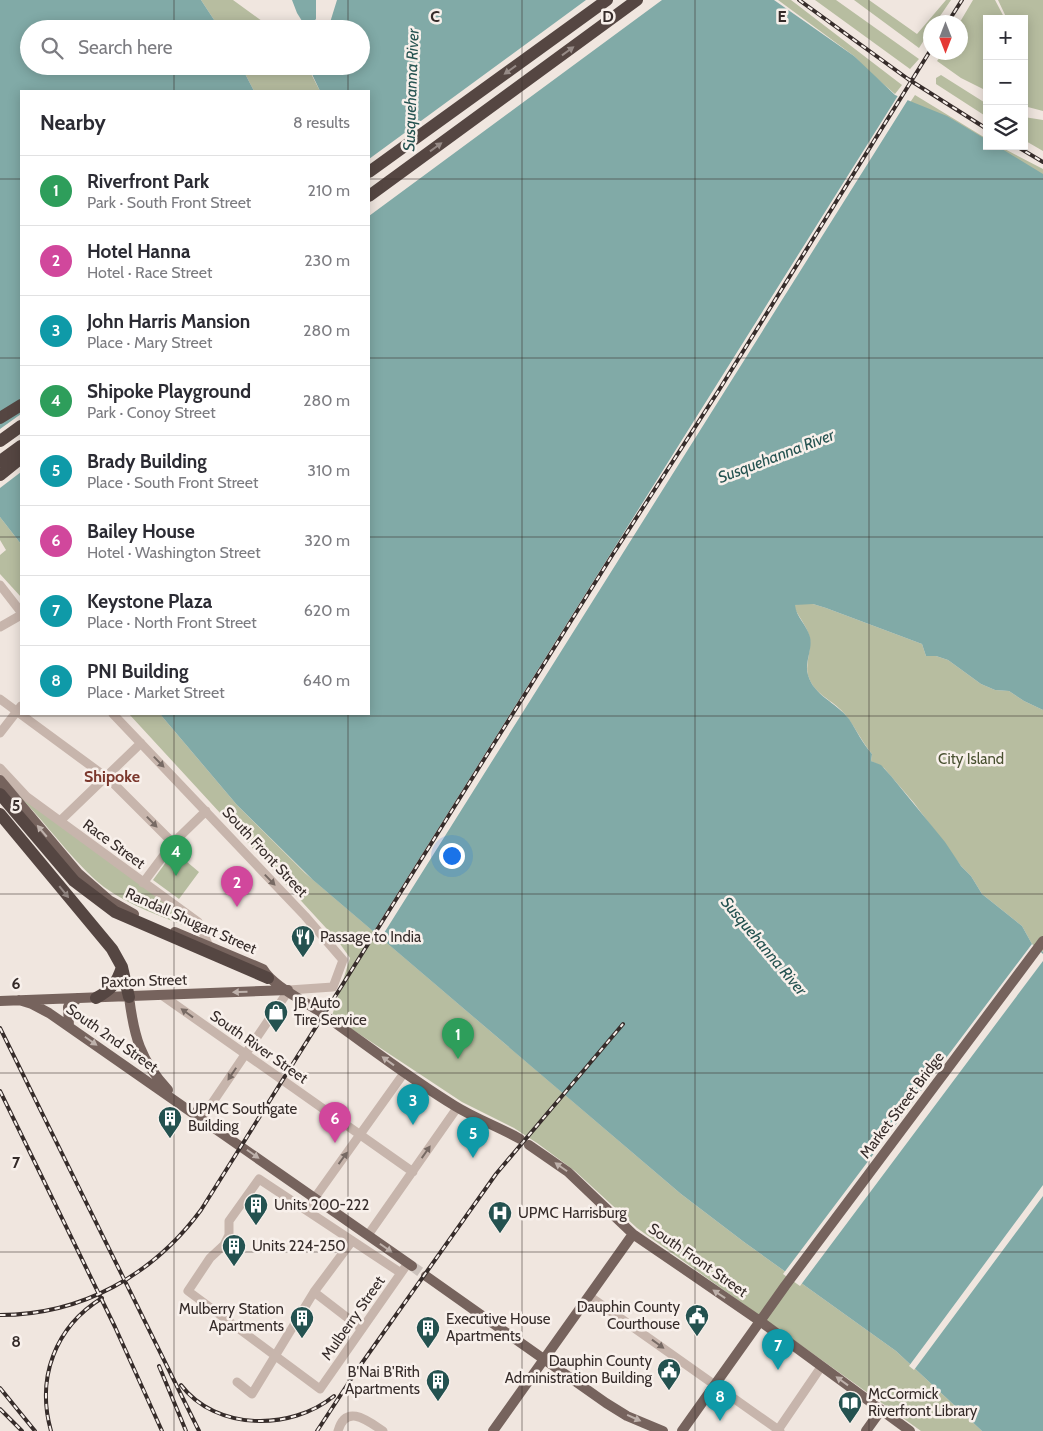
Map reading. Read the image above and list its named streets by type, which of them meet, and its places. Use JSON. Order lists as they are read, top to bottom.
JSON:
{
  "streets": {
    "main road": [
      "South Front Street",
      "Randall Shugart Street",
      "Paxton Street",
      "South 2nd Street",
      "Market Street Bridge"
    ],
    "street": ["Race Street", "South River Street", "Mulberry Street"]
  },
  "crossings": [
    ["Race Street", "Randall Shugart Street"],
    ["South Front Street", "Randall Shugart Street"],
    ["South Front Street", "Paxton Street"],
    ["South Front Street", "Market Street Bridge"],
    ["Paxton Street", "South 2nd Street"],
    ["Paxton Street", "South River Street"],
    ["South 2nd Street", "Mulberry Street"]
  ],
  "one_way": ["Randall Shugart Street", "Paxton Street", "South 2nd Street"],
  "districts": ["Shipoke"],
  "water": ["Susquehanna River"],
  "parks": ["City Island"],
  "places": {
    "restaurant": ["Passage to India"],
    "shop": ["JB Auto Tire Service"],
    "building": [
      "UPMC Southgate Building",
      "Units 200-222",
      "Units 224-250",
      "Mulberry Station Apartments",
      "Executive House Apartments",
      "B'Nai B'Rith Apartments"
    ],
    "hospital": ["UPMC Harrisburg"],
    "public building": ["Dauphin County Courthouse", "Dauphin County Administration Building"],
    "library": ["McCormick Riverfront Library"]
  },
  "north": "bottom",
  "page": {
    "map_buttons": ["+", "−"],
    "search": "Search here",
    "heading": ["Nearby", "8 results"],
    "list": [
      {
        "mark": "1",
        "name": "Riverfront Park",
        "note": "Park · South Front Street",
        "value": "210 m"
      },
      {
        "mark": "2",
        "name": "Hotel Hanna",
        "note": "Hotel · Race Street",
        "value": "230 m"
      },
      {
        "mark": "3",
        "name": "John Harris Mansion",
        "note": "Place · Mary Street",
        "value": "280 m"
      },
      {
        "mark": "4",
        "name": "Shipoke Playground",
        "note": "Park · Conoy Street",
        "value": "280 m"
      },
      {
        "mark": "5",
        "name": "Brady Building",
        "note": "Place · South Front Street",
        "value": "310 m"
      },
      {
        "mark": "6",
        "name": "Bailey House",
        "note": "Hotel · Washington Street",
        "value": "320 m"
      },
      {
        "mark": "7",
        "name": "Keystone Plaza",
        "note": "Place · North Front Street",
        "value": "620 m"
      },
      {
        "mark": "8",
        "name": "PNI Building",
        "note": "Place · Market Street",
        "value": "640 m"
      }
    ],
    "pins": [
      "4",
      "2",
      "1",
      "3",
      "6",
      "5",
      "7",
      "8"
    ]
  },
  "grid": {
    "columns": ["C", "D", "E"],
    "rows": [
      "5",
      "6",
      "7",
      "8"
    ]
  }
}
